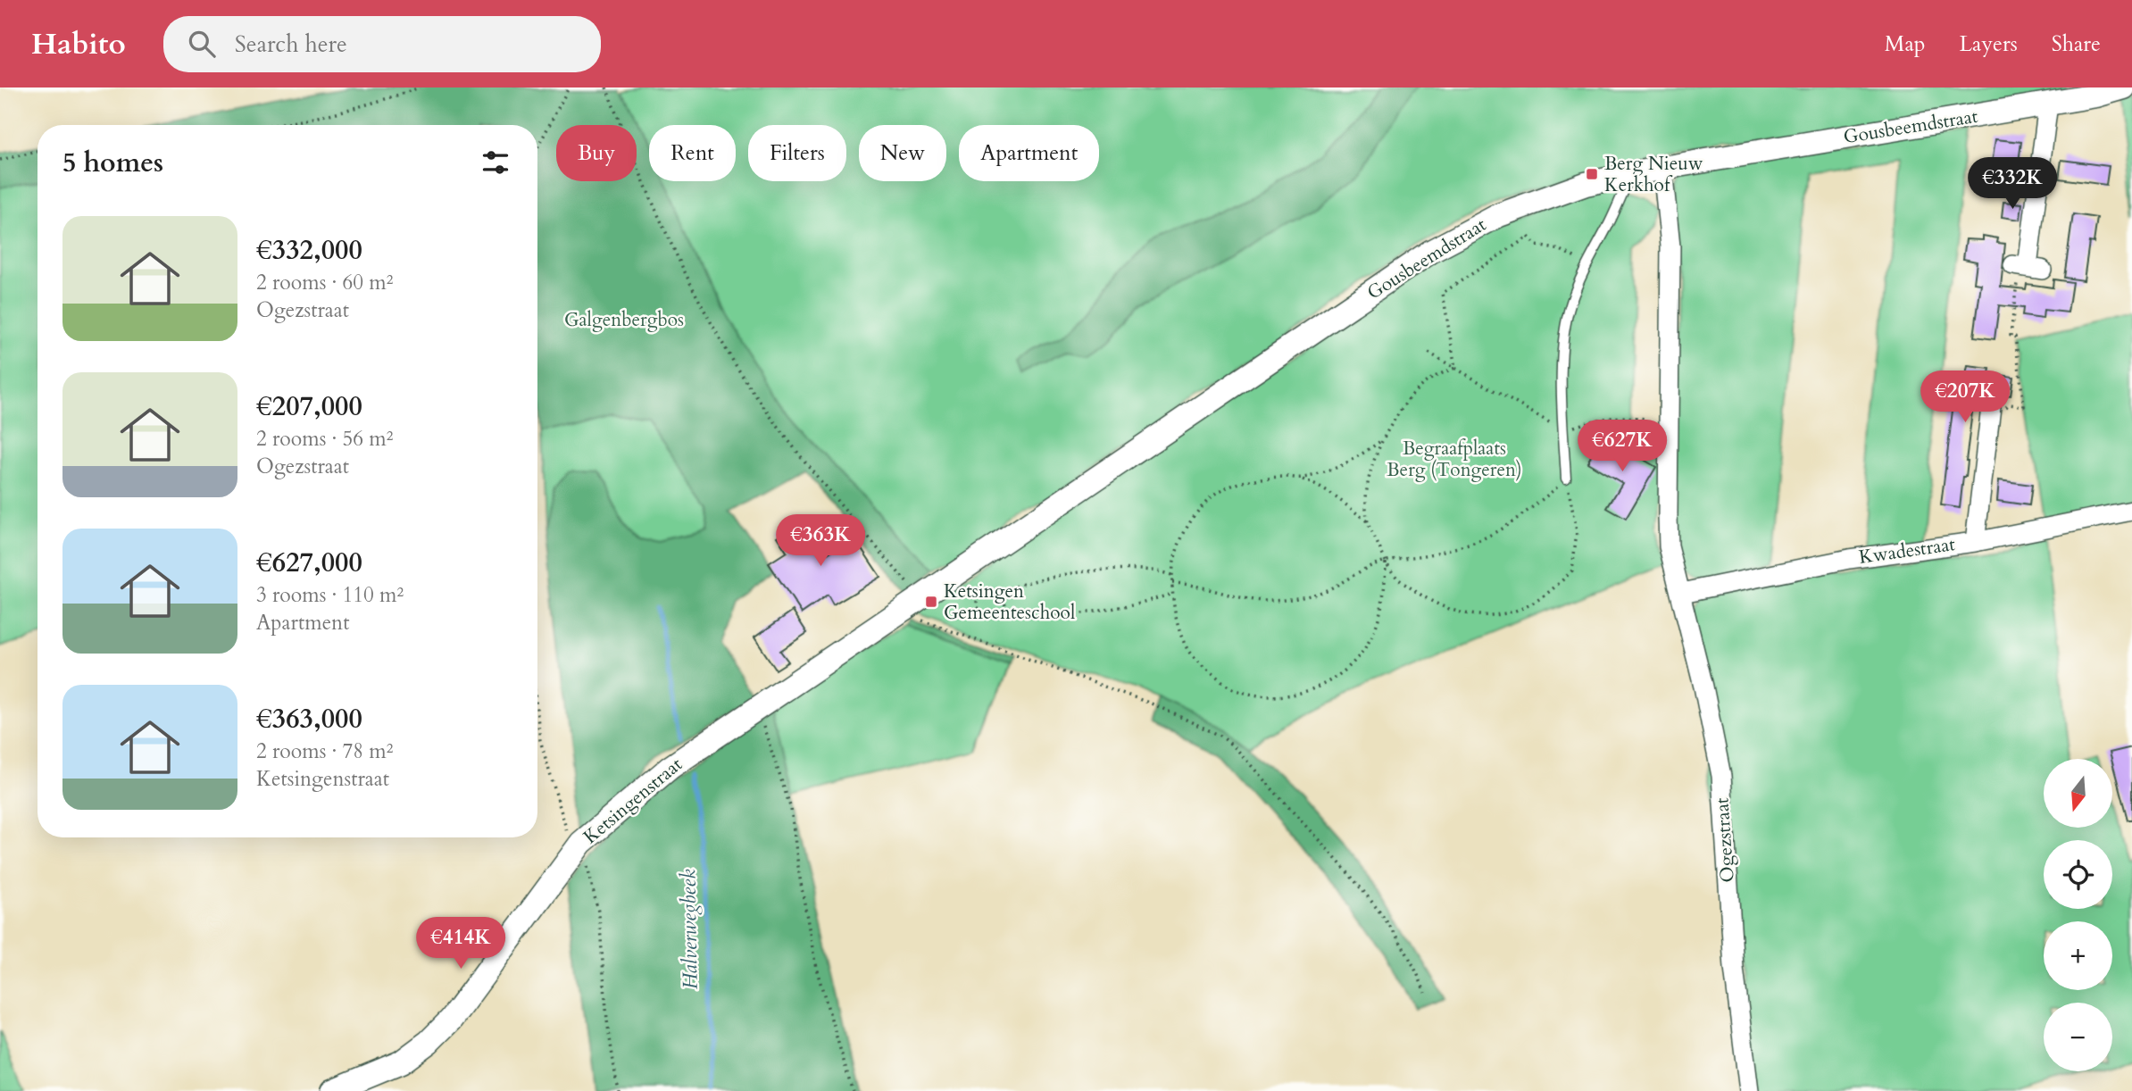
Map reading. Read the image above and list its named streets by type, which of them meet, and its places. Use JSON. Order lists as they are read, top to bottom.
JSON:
{
  "streets": {
    "street": [
      "Gousbeemdstraat",
      "Kwadestraat",
      "Ketsingenstraat",
      "Ogezstraat"
    ]
  },
  "crossings": [
    ["Gousbeemdstraat", "Ketsingenstraat"],
    ["Gousbeemdstraat", "Ogezstraat"],
    ["Kwadestraat", "Ogezstraat"]
  ],
  "water": ["Halverwegbeek"],
  "parks": ["Galgenbergbos", "Begraafplaats Berg (Tongeren)"],
  "places": {
    "transit": ["Berg Nieuw Kerkhof", "Ketsingen Gemeenteschool"]
  },
  "north": "bottom",
  "page": {
    "header": "Habito",
    "search": "Search here",
    "nav": ["Map", "Layers", "Share"],
    "chip": [
      "Buy",
      "Rent",
      "Filters",
      "New",
      "Apartment"
    ],
    "heading": "5 homes",
    "price": [
      "€332K",
      "€207K",
      "€627K",
      "€363K",
      "€414K"
    ],
    "list": [
      {
        "name": "€332,000",
        "note": "2 rooms · 60 m² · Ogezstraat"
      },
      {
        "name": "€207,000",
        "note": "2 rooms · 56 m² · Ogezstraat"
      },
      {
        "name": "€627,000",
        "note": "3 rooms · 110 m² · Apartment"
      },
      {
        "name": "€363,000",
        "note": "2 rooms · 78 m² · Ketsingenstraat"
      }
    ],
    "map_buttons": ["+", "−"]
  }
}
